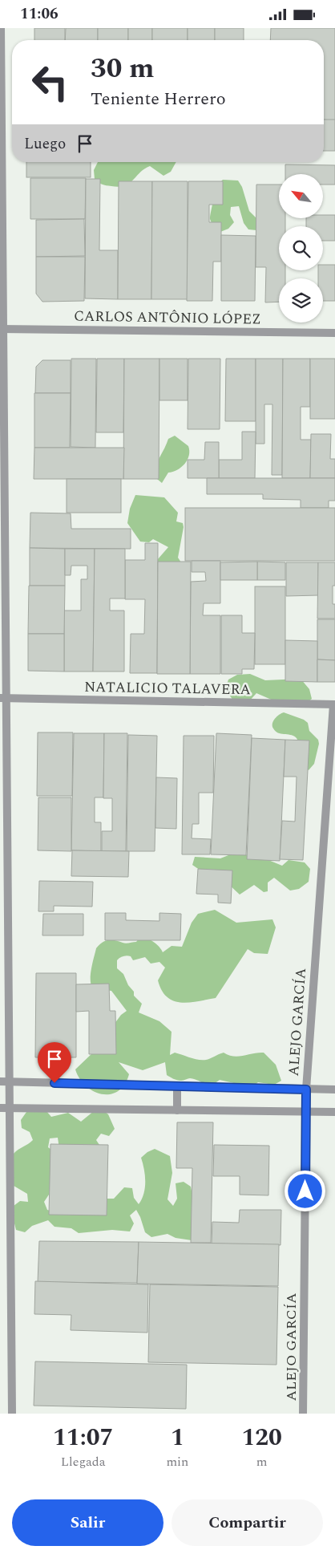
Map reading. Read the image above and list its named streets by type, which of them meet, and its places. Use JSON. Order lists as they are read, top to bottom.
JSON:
{
  "streets": {
    "street": ["CARLOS ANTÔNIO LÓPEZ", "NATALICIO TALAVERA", "ALEJO GARCÍA"]
  },
  "crossings": [
    ["NATALICIO TALAVERA", "ALEJO GARCÍA"]
  ],
  "north": "top left",
  "page": {
    "status": "11:06",
    "turn": ["30 m", "Teniente Herrero"],
    "then": "Luego",
    "eta": [
      "11:07",
      "Llegada",
      "1",
      "min",
      "120",
      "m"
    ],
    "buttons": ["Salir", "Compartir"]
  }
}
